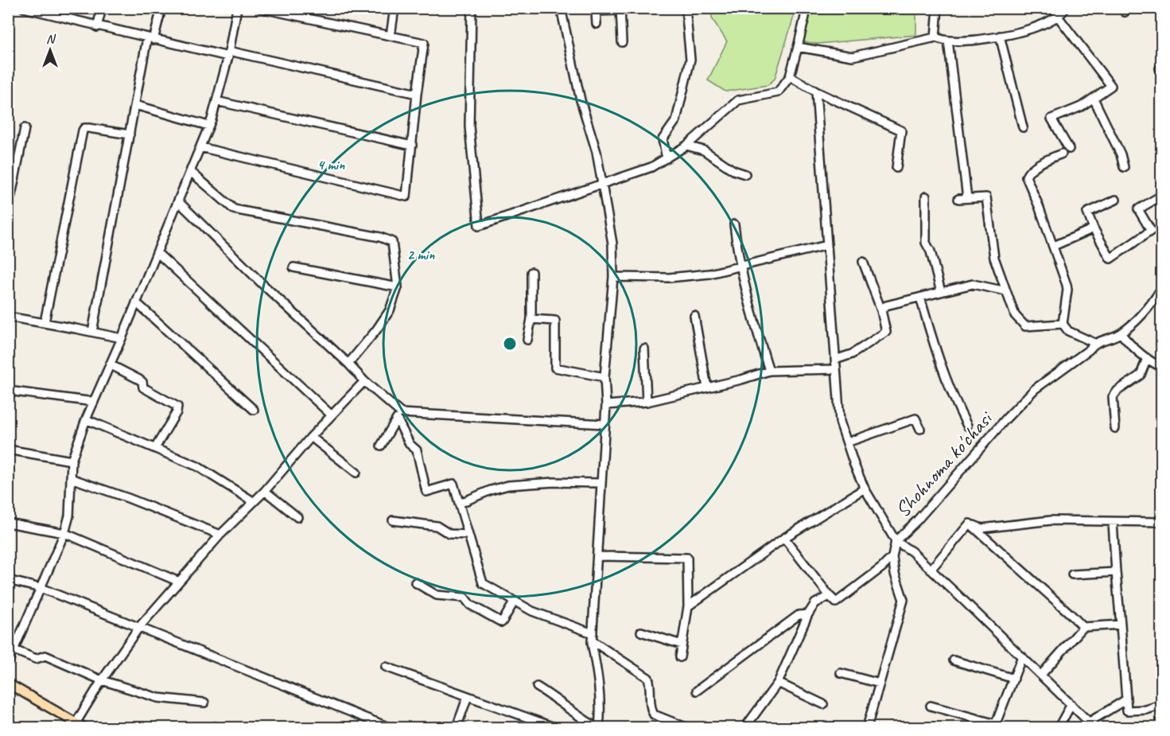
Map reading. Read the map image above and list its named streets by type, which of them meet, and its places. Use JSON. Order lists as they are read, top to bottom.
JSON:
{
  "streets": {
    "street": ["Shohnoma ko'chasi"]
  },
  "north": "top",
  "rings": ["4 min", "2 min"]
}
